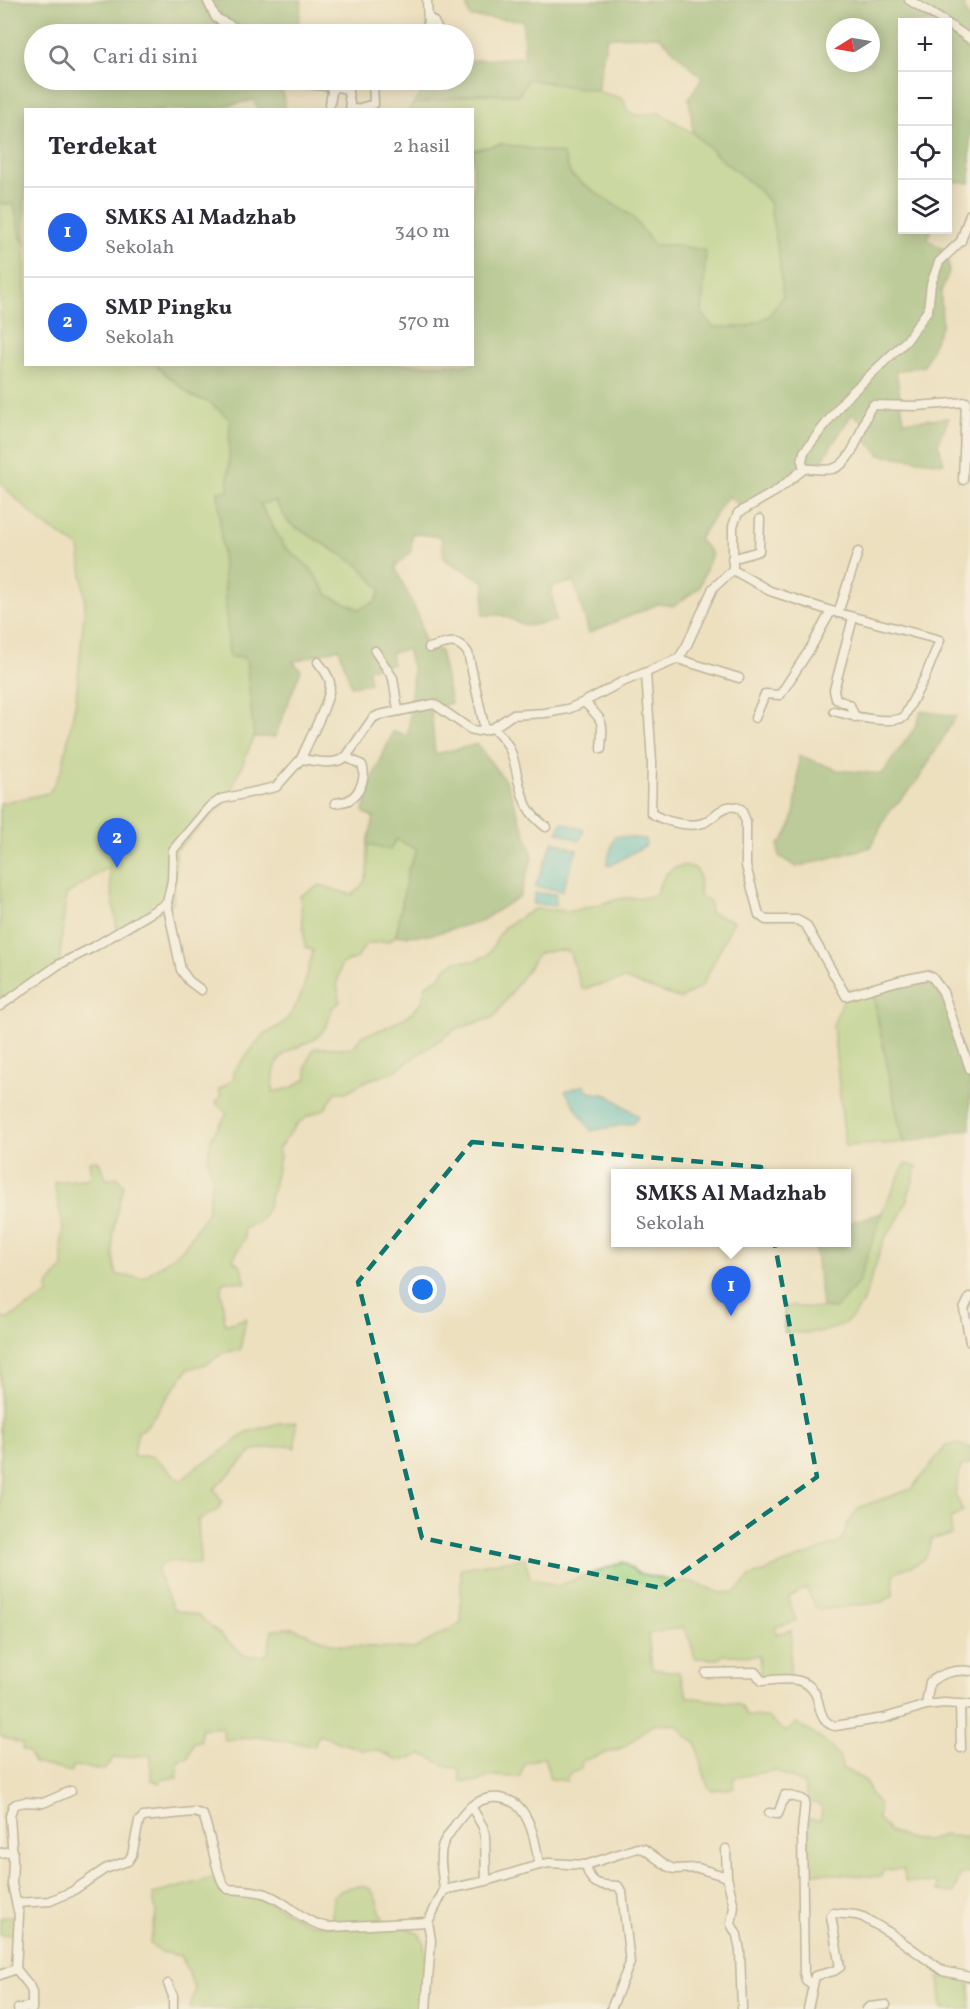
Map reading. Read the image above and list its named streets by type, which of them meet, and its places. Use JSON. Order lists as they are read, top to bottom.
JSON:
{
  "north": "left",
  "page": {
    "map_buttons": ["+", "−"],
    "search": "Cari di sini",
    "heading": ["Terdekat", "2 hasil"],
    "list": [
      {
        "mark": "1",
        "name": "SMKS Al Madzhab",
        "note": "Sekolah",
        "value": "340 m"
      },
      {
        "mark": "2",
        "name": "SMP Pingku",
        "note": "Sekolah",
        "value": "570 m"
      }
    ],
    "pins": ["2", "1"],
    "popup": ["SMKS Al Madzhab", "Sekolah"]
  }
}
